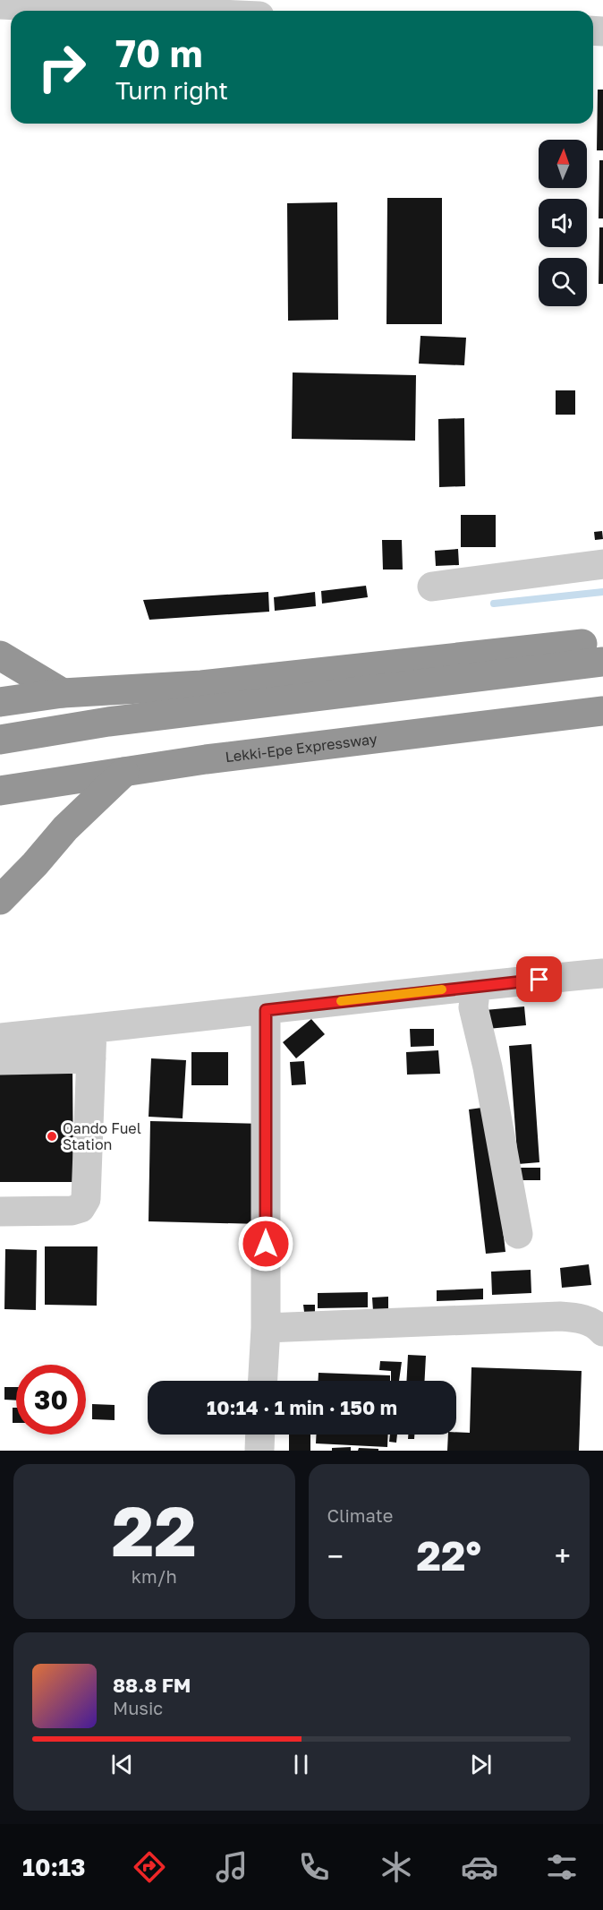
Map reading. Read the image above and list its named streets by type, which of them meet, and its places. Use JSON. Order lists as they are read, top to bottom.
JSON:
{
  "streets": {
    "highway": ["Lekki-Epe Expressway"]
  },
  "places": ["Oando Fuel Station"],
  "north": "top",
  "page": {
    "turn": ["70 m", "Turn right"],
    "limit": "30",
    "trip": "10:14 · 1 min · 150 m",
    "tile": [
      ["22", "km/h"],
      "Climate"
    ],
    "heat": ["−", "22°", "+"],
    "song": ["88.8 FM", "Music"],
    "tabs": "10:13"
  }
}
